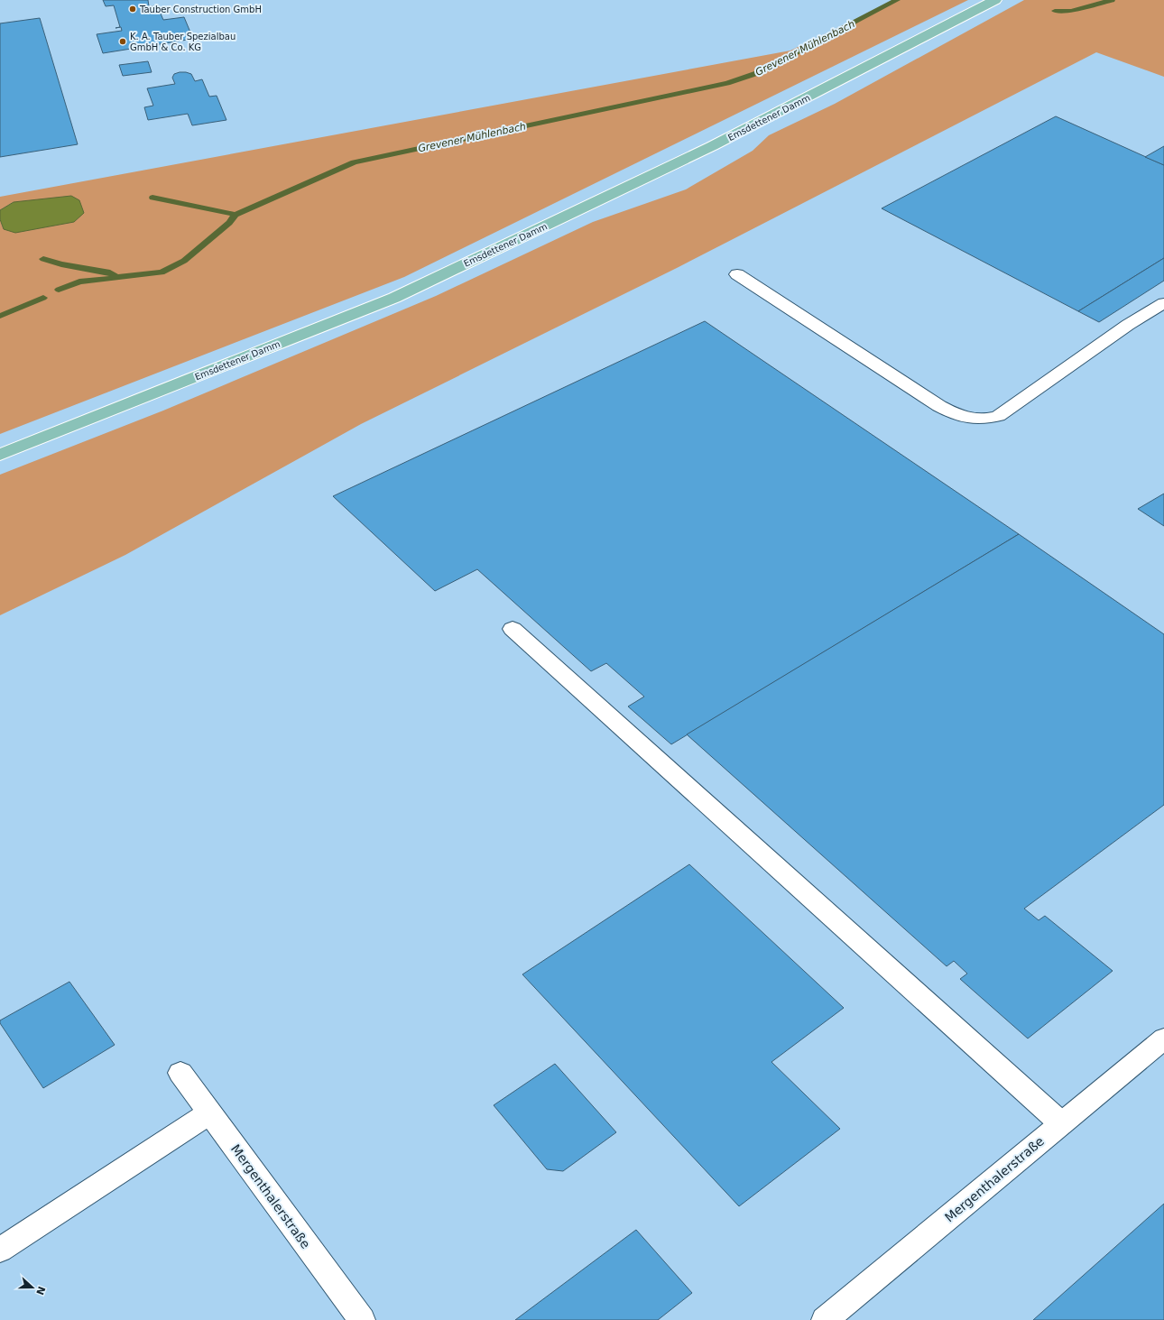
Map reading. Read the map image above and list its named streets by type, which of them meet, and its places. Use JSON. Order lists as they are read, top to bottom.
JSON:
{
  "streets": {
    "main road": ["Emsdettener Damm"],
    "street": ["Mergenthalerstraße"]
  },
  "water": ["Grevener Mühlenbach"],
  "places": ["Tauber Construction GmbH", "K. A. Tauber Spezialbau GmbH & Co. KG"],
  "north": "right"
}
